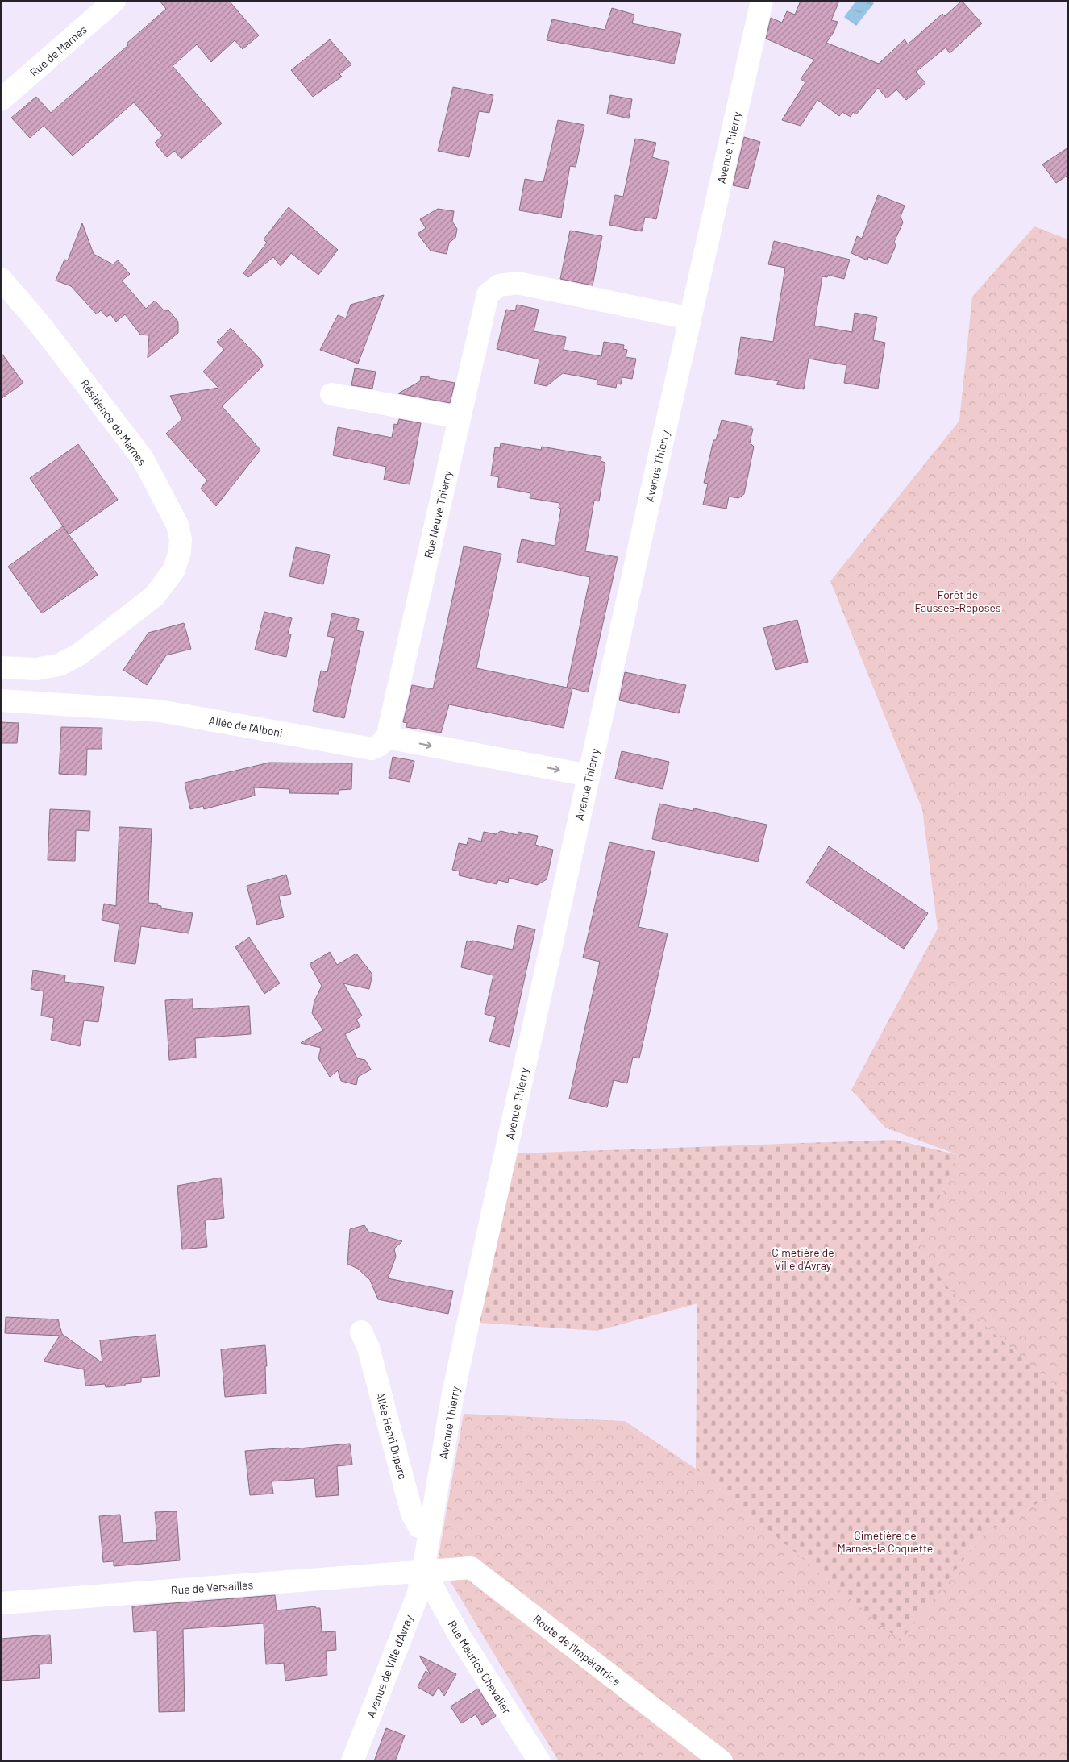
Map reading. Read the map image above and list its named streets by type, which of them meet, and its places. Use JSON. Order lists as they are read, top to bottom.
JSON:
{
  "streets": {
    "street": [
      "Rue de Marnes",
      "Avenue Thierry",
      "Résidence de Marnes",
      "Rue Neuve Thierry",
      "Allée de l'Alboni",
      "Allée Henri Duparc",
      "Rue de Versailles",
      "Route de l'Impératrice",
      "Avenue de Ville d'Avray",
      "Rue Maurice Chevalier"
    ]
  },
  "crossings": [
    ["Avenue Thierry", "Rue Neuve Thierry"],
    ["Avenue Thierry", "Allée Henri Duparc"],
    ["Avenue Thierry", "Rue de Versailles"],
    ["Avenue Thierry", "Route de l'Impératrice"],
    ["Avenue Thierry", "Avenue de Ville d'Avray"],
    ["Avenue Thierry", "Rue Maurice Chevalier"],
    ["Rue Neuve Thierry", "Allée de l'Alboni"],
    ["Rue de Versailles", "Route de l'Impératrice"],
    ["Rue de Versailles", "Avenue de Ville d'Avray"],
    ["Rue de Versailles", "Rue Maurice Chevalier"],
    ["Route de l'Impératrice", "Avenue de Ville d'Avray"],
    ["Route de l'Impératrice", "Rue Maurice Chevalier"],
    ["Avenue de Ville d'Avray", "Rue Maurice Chevalier"]
  ],
  "parks": ["Forêt de Fausses-Reposes", "Cimetière de Ville d'Avray", "Cimetière de Marnes-la Coquette"]
}
